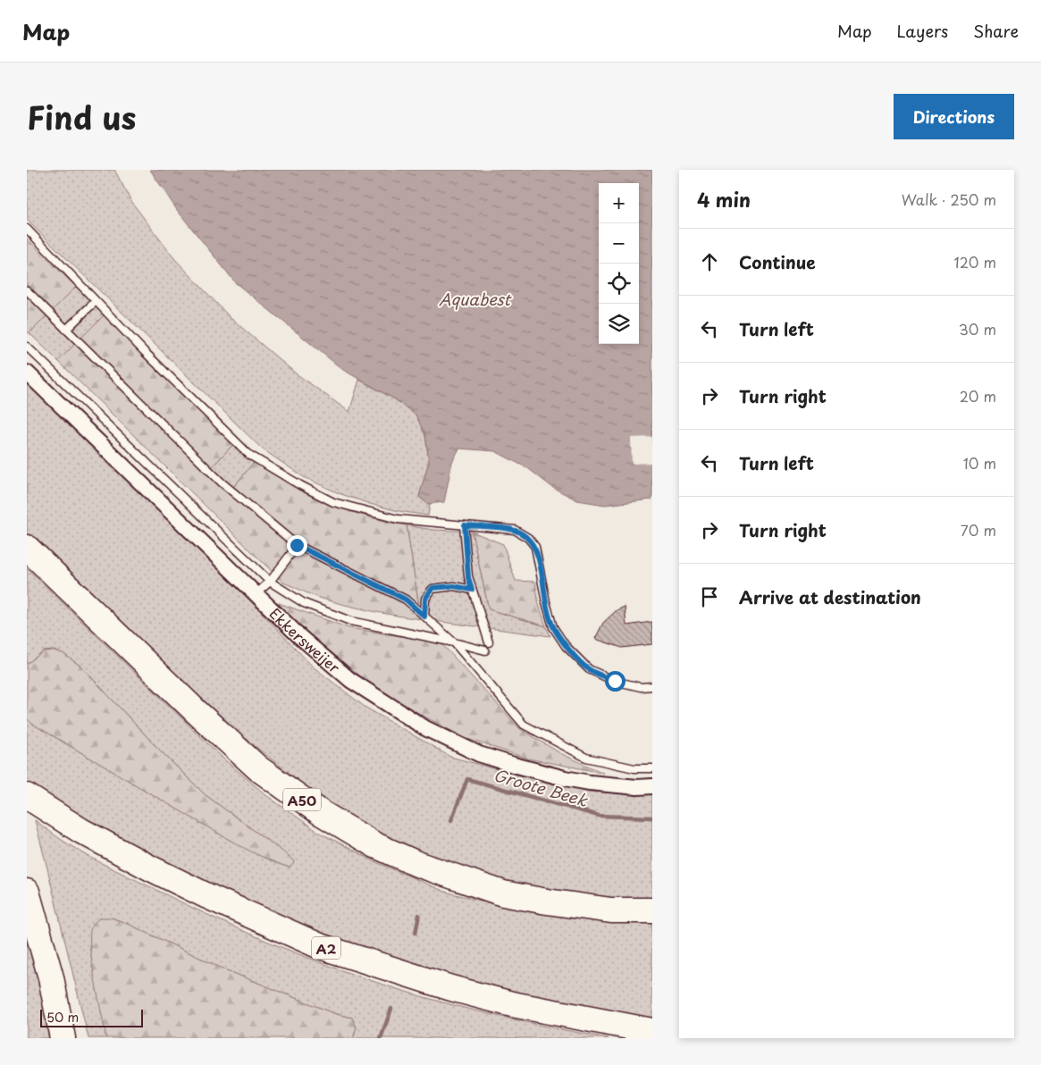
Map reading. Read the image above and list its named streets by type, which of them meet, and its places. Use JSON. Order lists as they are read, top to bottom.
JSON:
{
  "streets": {
    "highway": ["A50", "A2"],
    "street": ["Ekkersweijer"]
  },
  "water": ["Aquabest", "Groote Beek"],
  "scale_bar": "50 m",
  "page": {
    "header": "Map",
    "nav": ["Map", "Layers", "Share"],
    "title": "Find us",
    "buttons": "Directions",
    "heading": ["4 min", "Walk · 250 m"],
    "map_buttons": ["+", "−"],
    "list": [
      ["Continue", "120 m"],
      ["Turn left", "30 m"],
      ["Turn right", "20 m"],
      ["Turn left", "10 m"],
      ["Turn right", "70 m"],
      "Arrive at destination"
    ],
    "scale": "50 m"
  }
}
